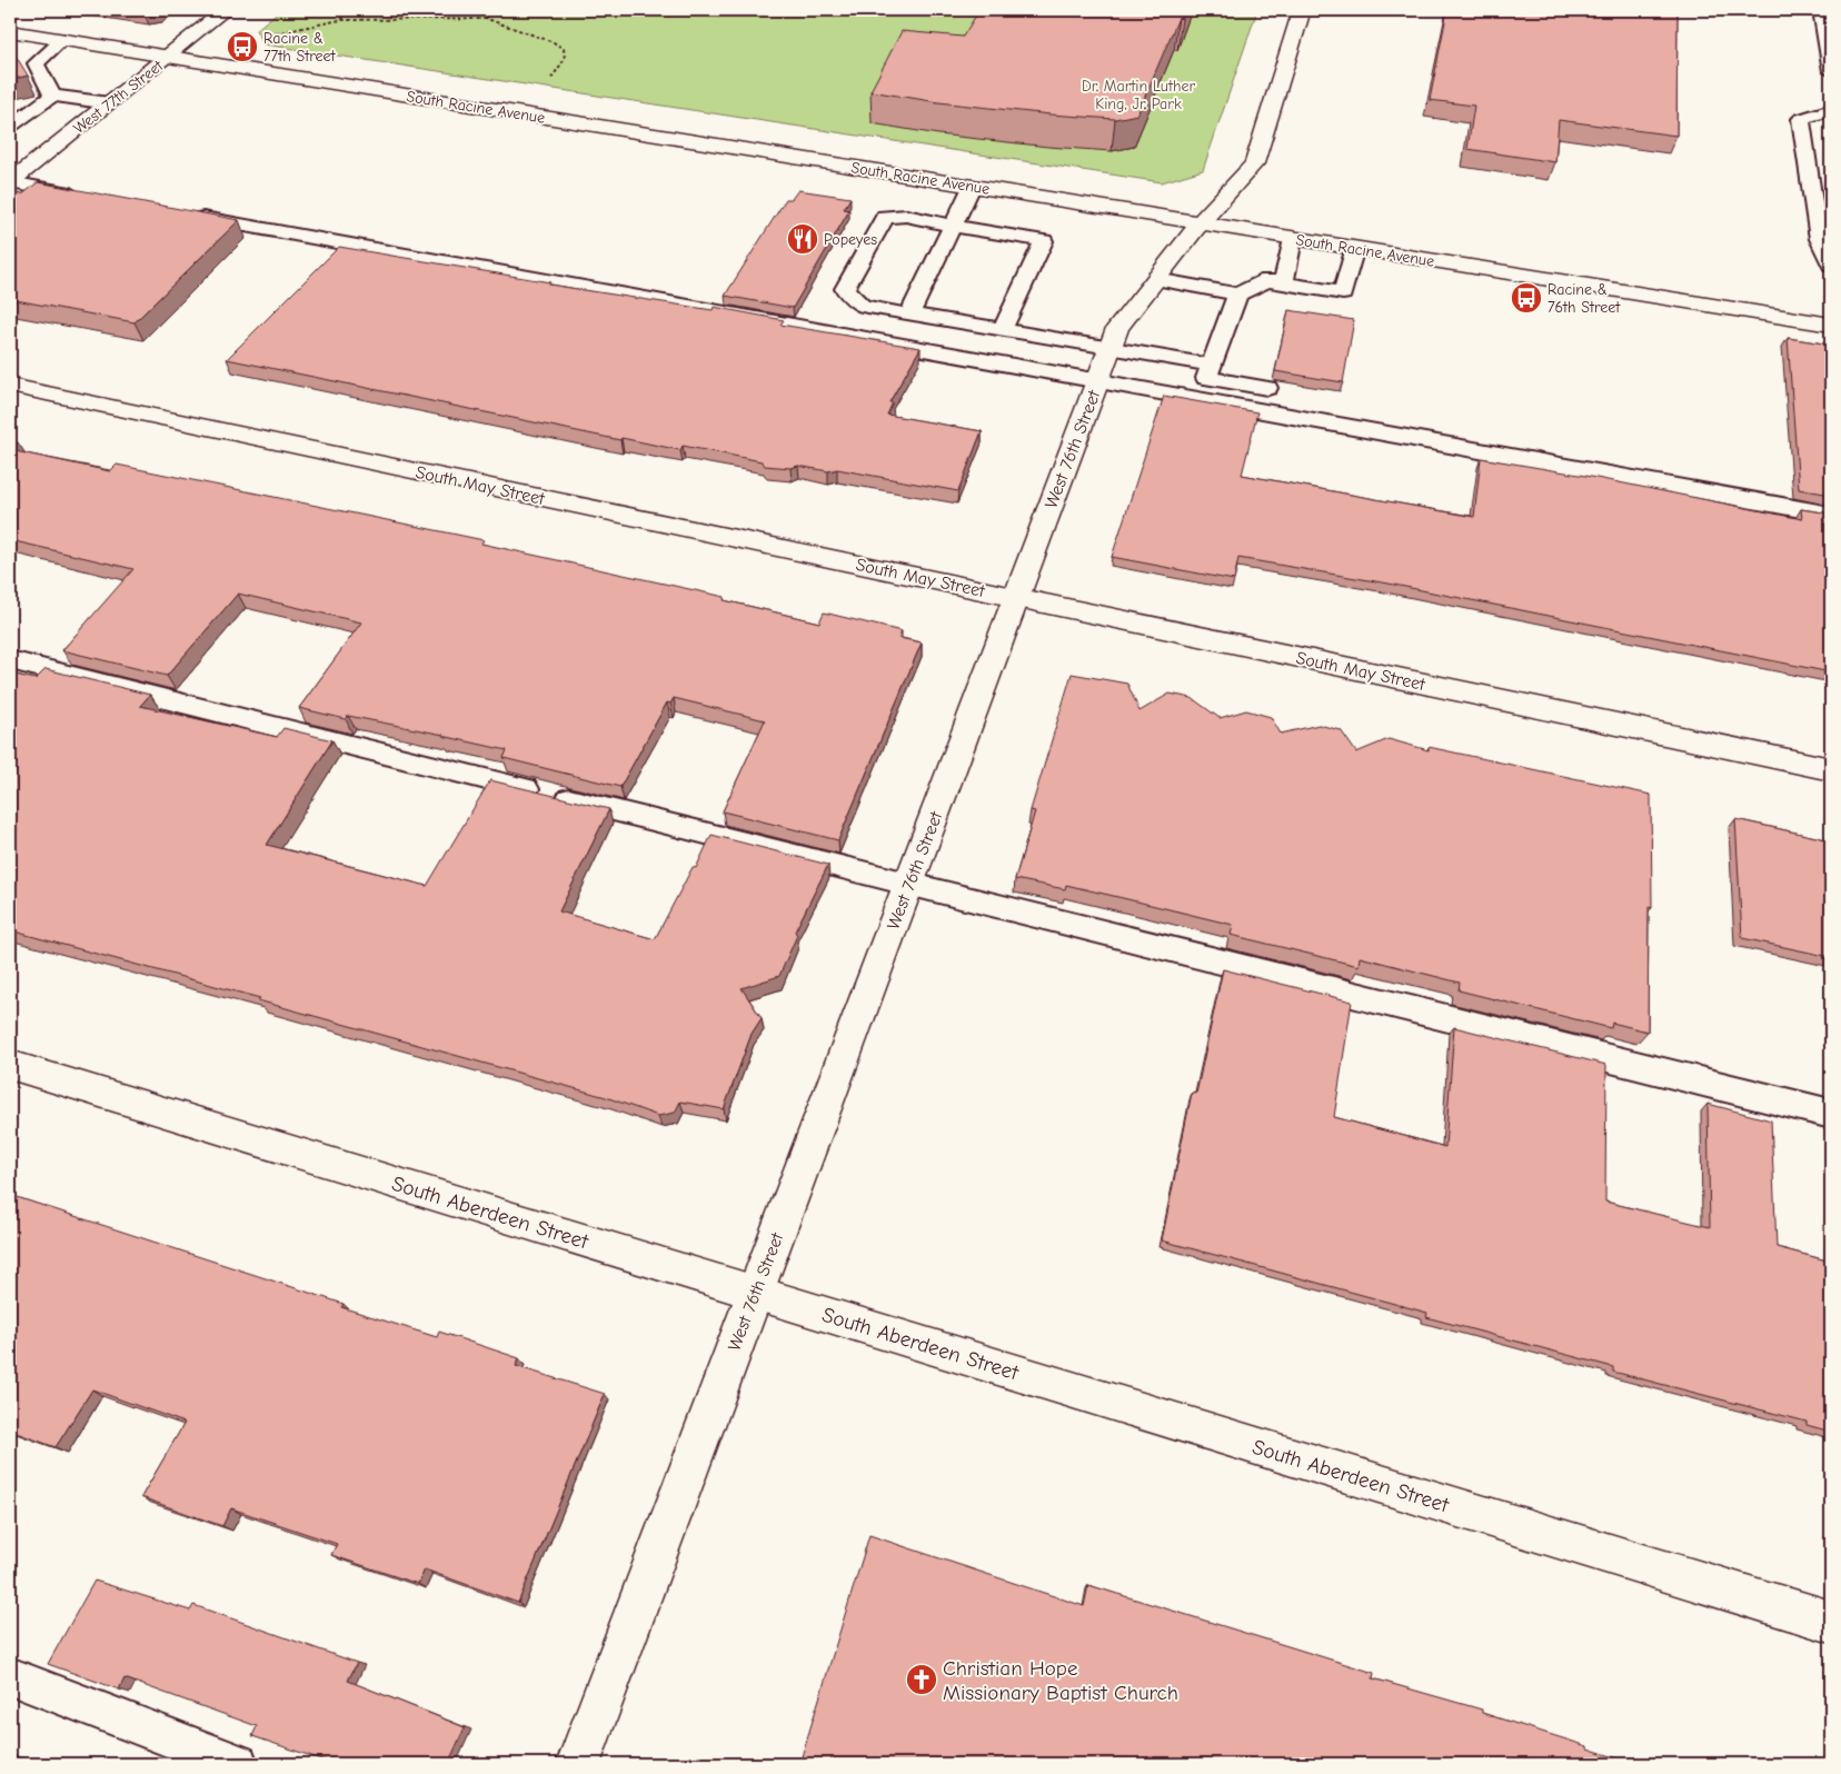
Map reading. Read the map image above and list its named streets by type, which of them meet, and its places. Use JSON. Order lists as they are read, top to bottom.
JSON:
{
  "streets": {
    "street": [
      "West 77th Street",
      "South Racine Avenue",
      "West 76th Street",
      "South May Street",
      "South Aberdeen Street"
    ]
  },
  "crossings": [
    ["West 77th Street", "South Racine Avenue"],
    ["South Racine Avenue", "West 76th Street"],
    ["West 76th Street", "South May Street"],
    ["West 76th Street", "South Aberdeen Street"]
  ],
  "parks": ["Dr. Martin Luther King, Jr. Park"],
  "places": {
    "bus stop": ["Racine & 77th Street", "Racine & 76th Street"],
    "restaurant": ["Popeyes"],
    "church": ["Christian Hope Missionary Baptist Church"]
  }
}
